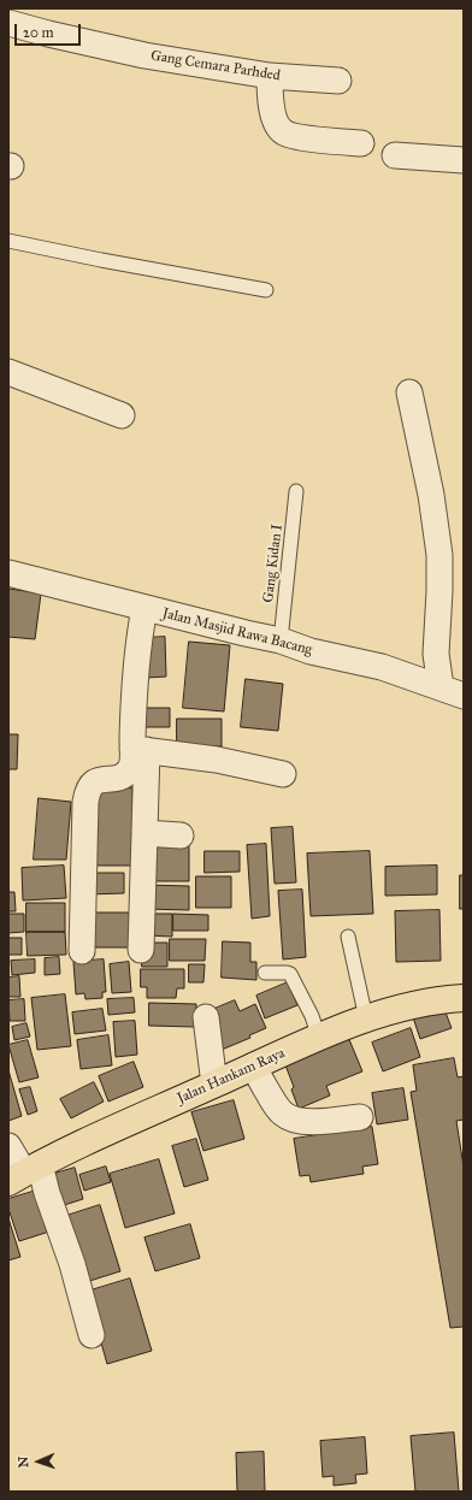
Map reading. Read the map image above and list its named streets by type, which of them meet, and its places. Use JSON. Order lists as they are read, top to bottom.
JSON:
{
  "streets": {
    "main road": ["Jalan Hankam Raya"],
    "street": ["Gang Cemara Parhded", "Jalan Masjid Rawa Bacang"],
    "lane": ["Gang Kidan I"]
  },
  "crossings": [
    ["Gang Kidan I", "Jalan Masjid Rawa Bacang"]
  ],
  "scale_bar": "20 m",
  "north": "left"
}
